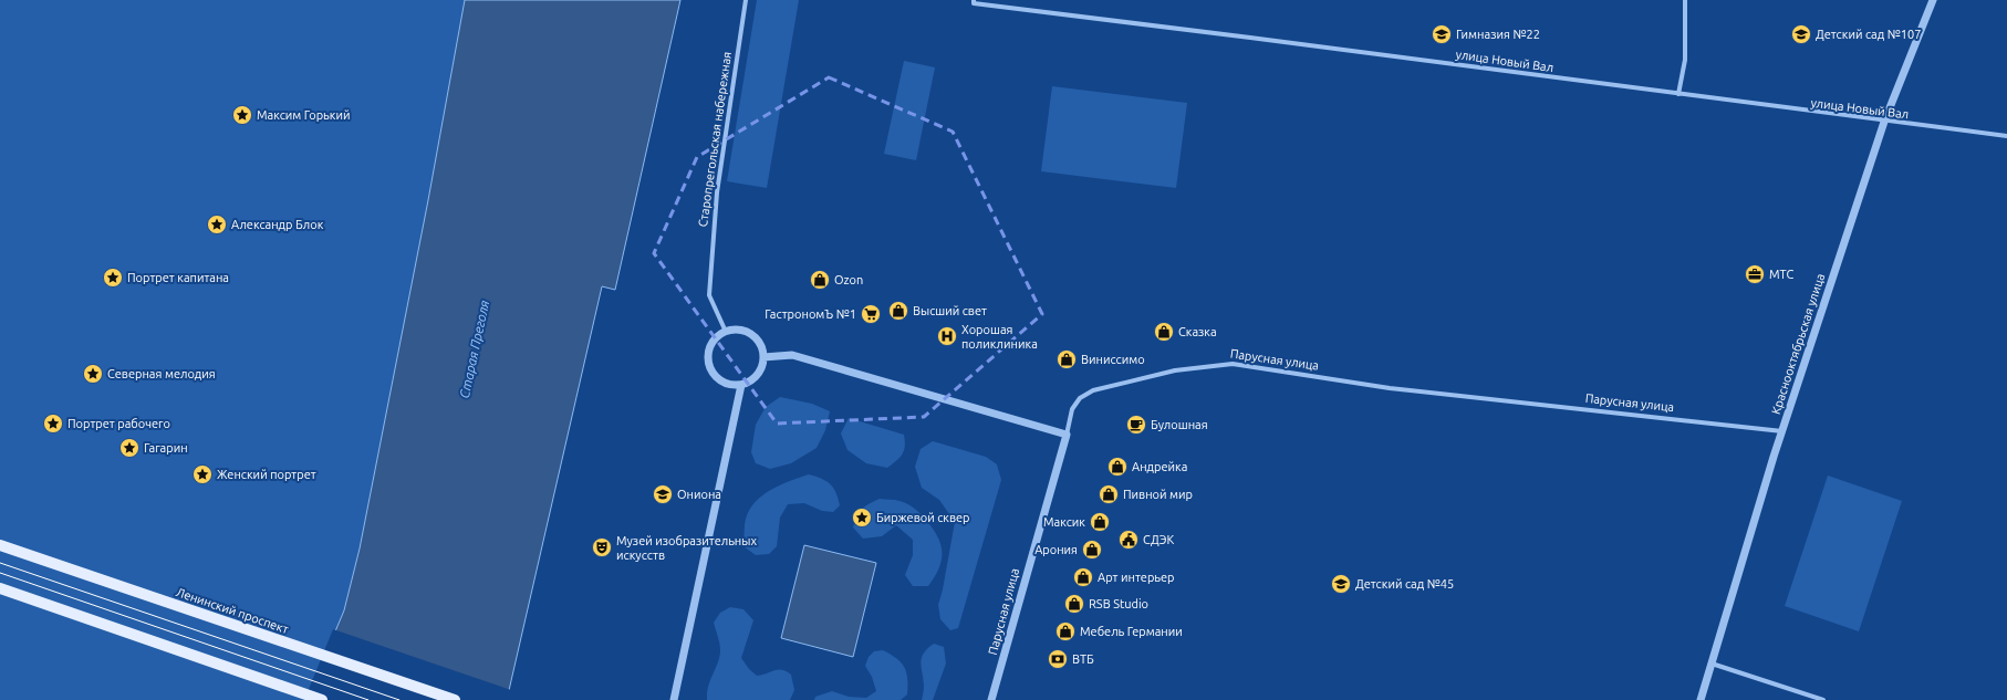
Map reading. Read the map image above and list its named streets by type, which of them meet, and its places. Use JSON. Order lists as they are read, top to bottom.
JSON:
{
  "streets": {
    "main road": ["Ленинский проспект"],
    "street": [
      "улица Новый Вал",
      "Старопрегольская набережная",
      "Краснооктябрьская улица",
      "Парусная улица"
    ]
  },
  "crossings": [
    ["улица Новый Вал", "Краснооктябрьская улица"],
    ["Краснооктябрьская улица", "Парусная улица"]
  ],
  "water": ["Старая Преголя"],
  "places": {
    "school or university": [
      "Гимназия №22",
      "Детский сад №107",
      "Ониона",
      "Детский сад №45"
    ],
    "place": [
      "Максим Горький",
      "Александр Блок",
      "Портрет капитана",
      "Северная мелодия",
      "Портрет рабочего",
      "Гагарин",
      "Женский портрет",
      "Биржевой сквер"
    ],
    "office": ["МТС"],
    "shop": [
      "Ozon",
      "Высший свет",
      "Сказка",
      "Виниссимо",
      "Андрейка",
      "Пивной мир",
      "Максик",
      "Арония",
      "Арт интерьер",
      "RSB Studio",
      "Мебель Германии"
    ],
    "supermarket": ["ГастрономЪ №1"],
    "hospital": ["Хорошая поликлиника"],
    "cafe": ["Булошная"],
    "public building": ["СДЭК"],
    "theatre": ["Музей изобразительных искусств"],
    "bank": ["ВТБ"]
  }
}
